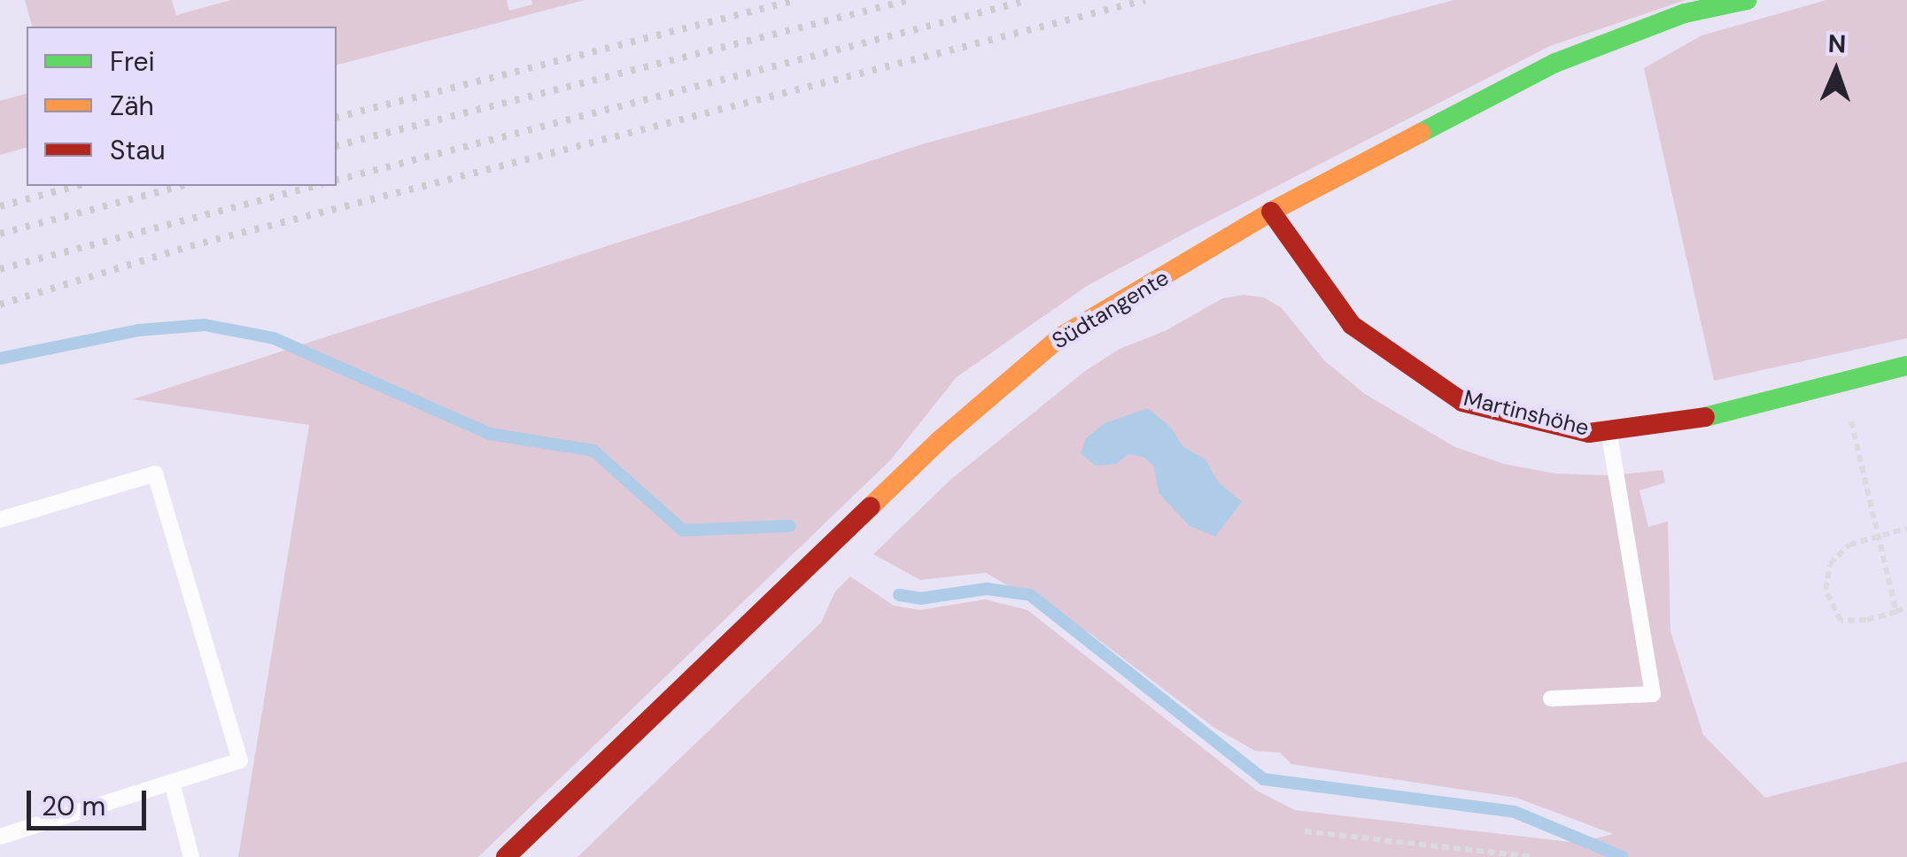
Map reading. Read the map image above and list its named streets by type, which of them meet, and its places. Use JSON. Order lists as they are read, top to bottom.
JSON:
{
  "streets": {
    "street": ["Südtangente", "Martinshöhe"]
  },
  "crossings": [
    ["Südtangente", "Martinshöhe"]
  ],
  "legend": ["Frei", "Zäh", "Stau"],
  "scale_bar": "20 m",
  "north": "top"
}
